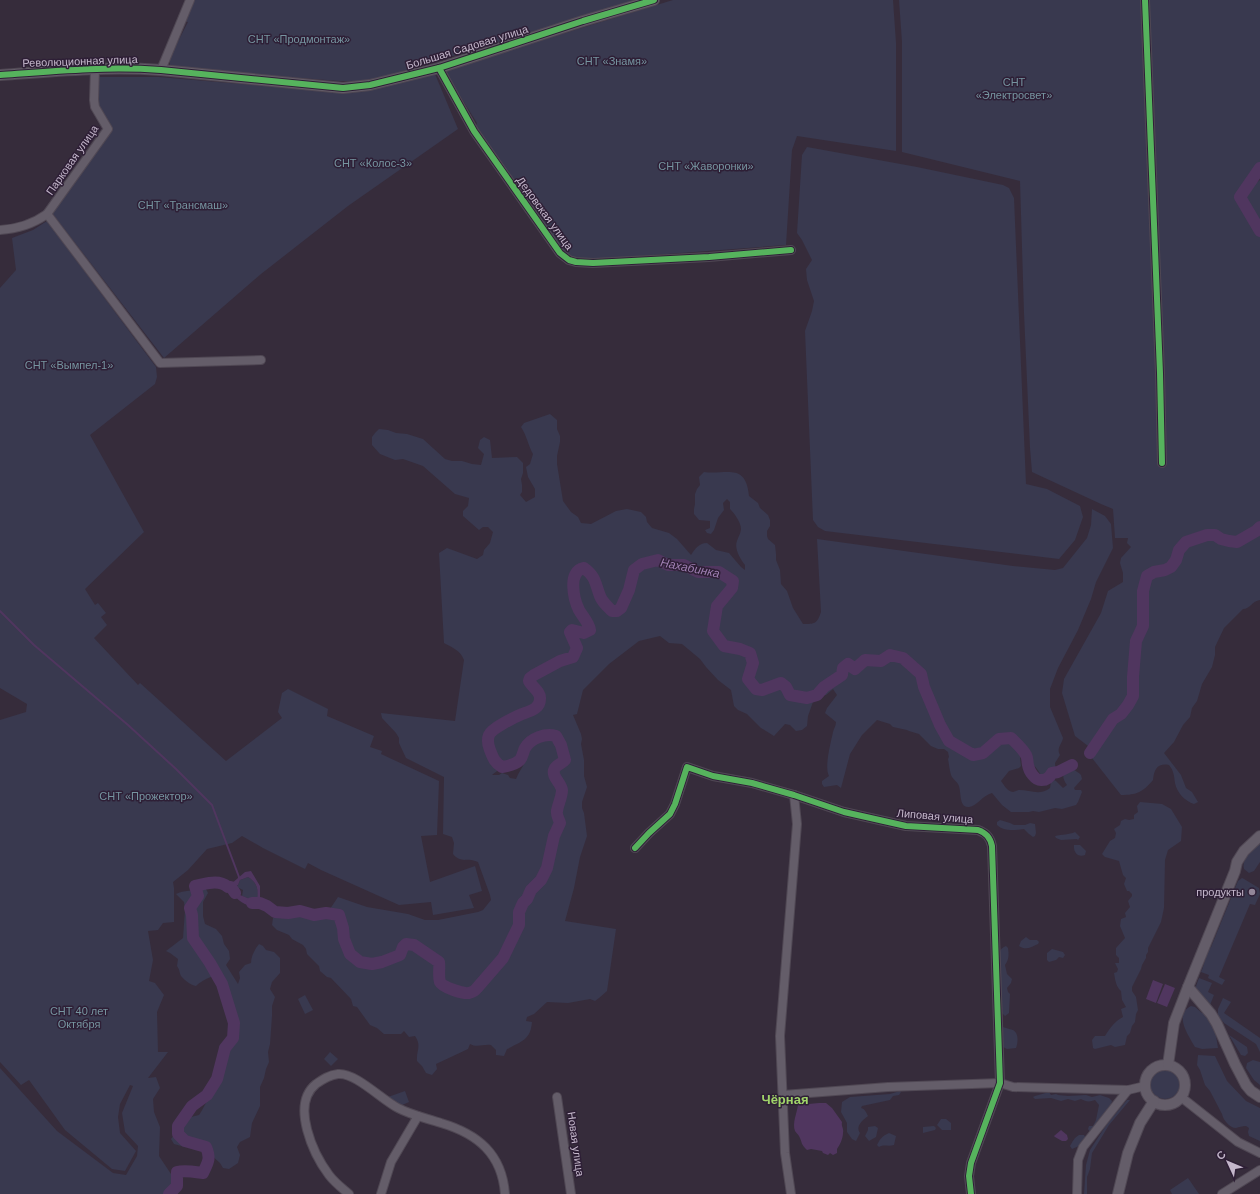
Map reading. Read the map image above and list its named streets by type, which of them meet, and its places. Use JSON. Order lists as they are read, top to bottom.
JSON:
{
  "streets": {
    "street": [
      "Большая Садовая улица",
      "Революционная улица",
      "Парковая улица",
      "Дедовская улица",
      "Липовая улица",
      "Новая улица"
    ]
  },
  "crossings": [
    ["Большая Садовая улица", "Революционная улица"],
    ["Большая Садовая улица", "Дедовская улица"],
    ["Революционная улица", "Парковая улица"]
  ],
  "districts": ["Чёрная"],
  "water": ["Нахабинка"],
  "parks": [
    "СНТ «Продмонтаж»",
    "СНТ «Знамя»",
    "СНТ «Электросвет»",
    "СНТ «Колос-3»",
    "СНТ «Жаворонки»",
    "СНТ «Трансмаш»",
    "СНТ «Вымпел-1»",
    "СНТ «Прожектор»",
    "СНТ 40 лет Октября"
  ],
  "places": ["продукты"],
  "north": "top left"
}
